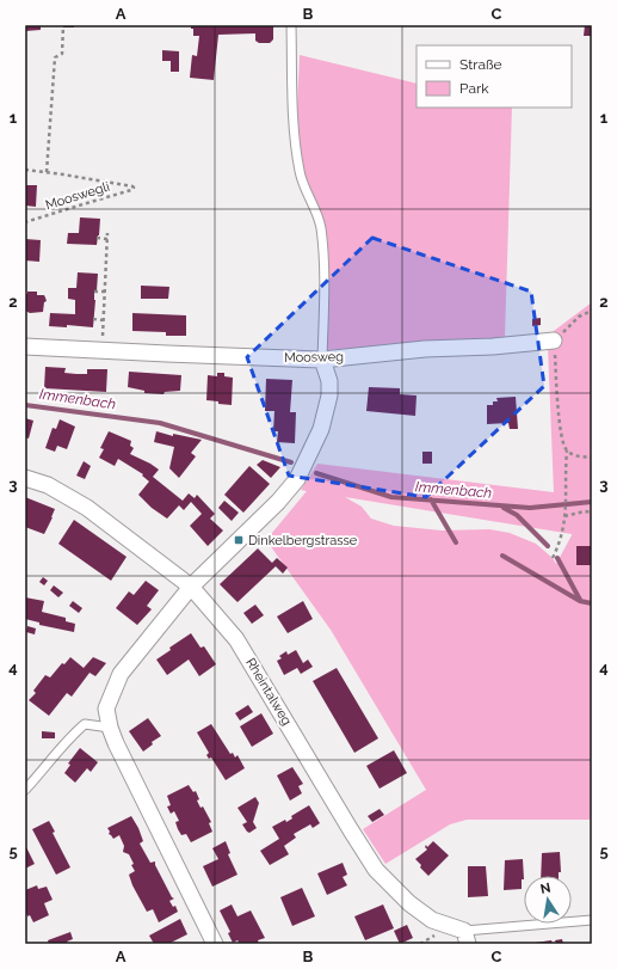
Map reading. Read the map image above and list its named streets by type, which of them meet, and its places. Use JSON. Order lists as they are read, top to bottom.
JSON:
{
  "streets": {
    "street": ["Moosweg", "Rheintalweg"],
    "path": ["Mooswegli"]
  },
  "water": ["Immenbach"],
  "places": {
    "transit": ["Dinkelbergstrasse"]
  },
  "legend": ["Straße", "Park"],
  "north": "top",
  "grid": {
    "columns": ["A", "B", "C"],
    "rows": [
      "1",
      "2",
      "3",
      "4",
      "5"
    ]
  }
}
